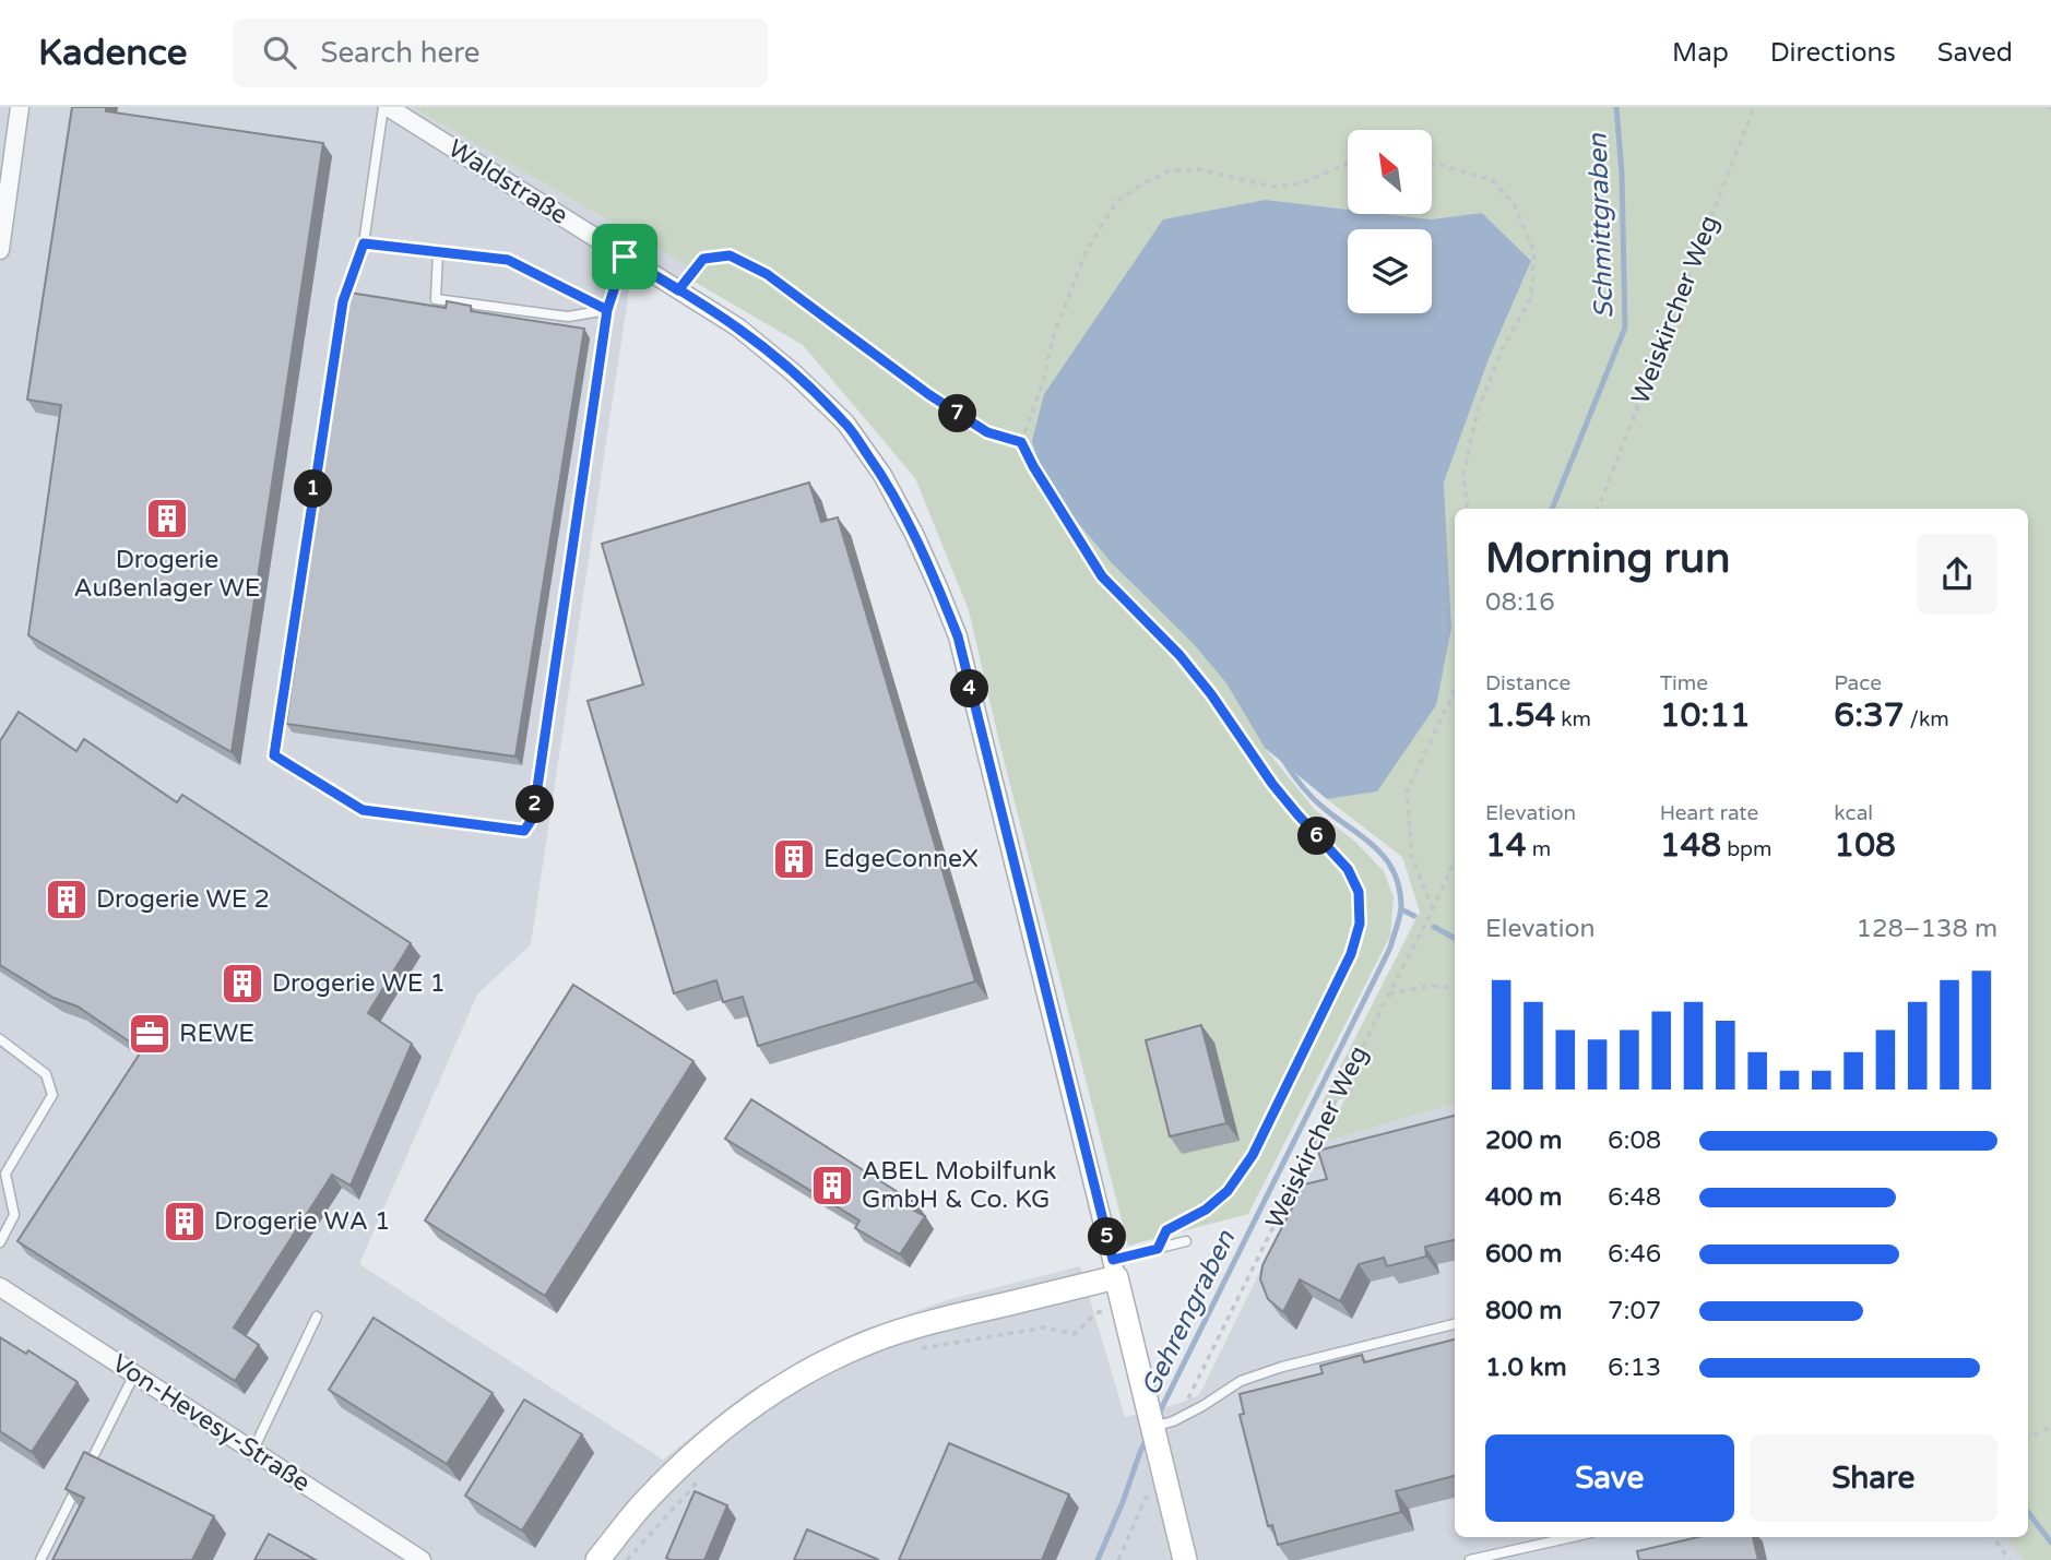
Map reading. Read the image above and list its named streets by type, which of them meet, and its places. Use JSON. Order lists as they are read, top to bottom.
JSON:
{
  "streets": {
    "street": ["Waldstraße", "Von-Hevesy-Straße"],
    "path": ["Weiskircher Weg"]
  },
  "crossings": [
    ["Waldstraße", "Weiskircher Weg"]
  ],
  "water": ["Schmittgraben", "Gehrengraben"],
  "places": {
    "building": [
      "Drogerie Außenlager WE",
      "EdgeConneX",
      "Drogerie WE 2",
      "Drogerie WE 1",
      "ABEL Mobilfunk GmbH & Co. KG",
      "Drogerie WA 1"
    ],
    "office": ["REWE"]
  },
  "north": "top left",
  "page": {
    "header": "Kadence",
    "search": "Search here",
    "nav": ["Map", "Directions", "Saved"],
    "pins": [
      "7",
      "1",
      "4",
      "2",
      "6",
      "5"
    ],
    "heading": ["Morning run", "08:16"],
    "stats": [
      ["Distance", "1.54 km"],
      ["Time", "10:11"],
      ["Pace", "6:37 /km"],
      ["Elevation", "14 m"],
      ["Heart rate", "148 bpm"],
      ["kcal", "108"]
    ],
    "chart": ["Elevation", "128–138 m"],
    "list": [
      {
        "name": "200 m",
        "note": "6:08"
      },
      {
        "name": "400 m",
        "note": "6:48"
      },
      {
        "name": "600 m",
        "note": "6:46"
      },
      {
        "name": "800 m",
        "note": "7:07"
      },
      {
        "name": "1.0 km",
        "note": "6:13"
      }
    ],
    "buttons": ["Save", "Share"]
  }
}
